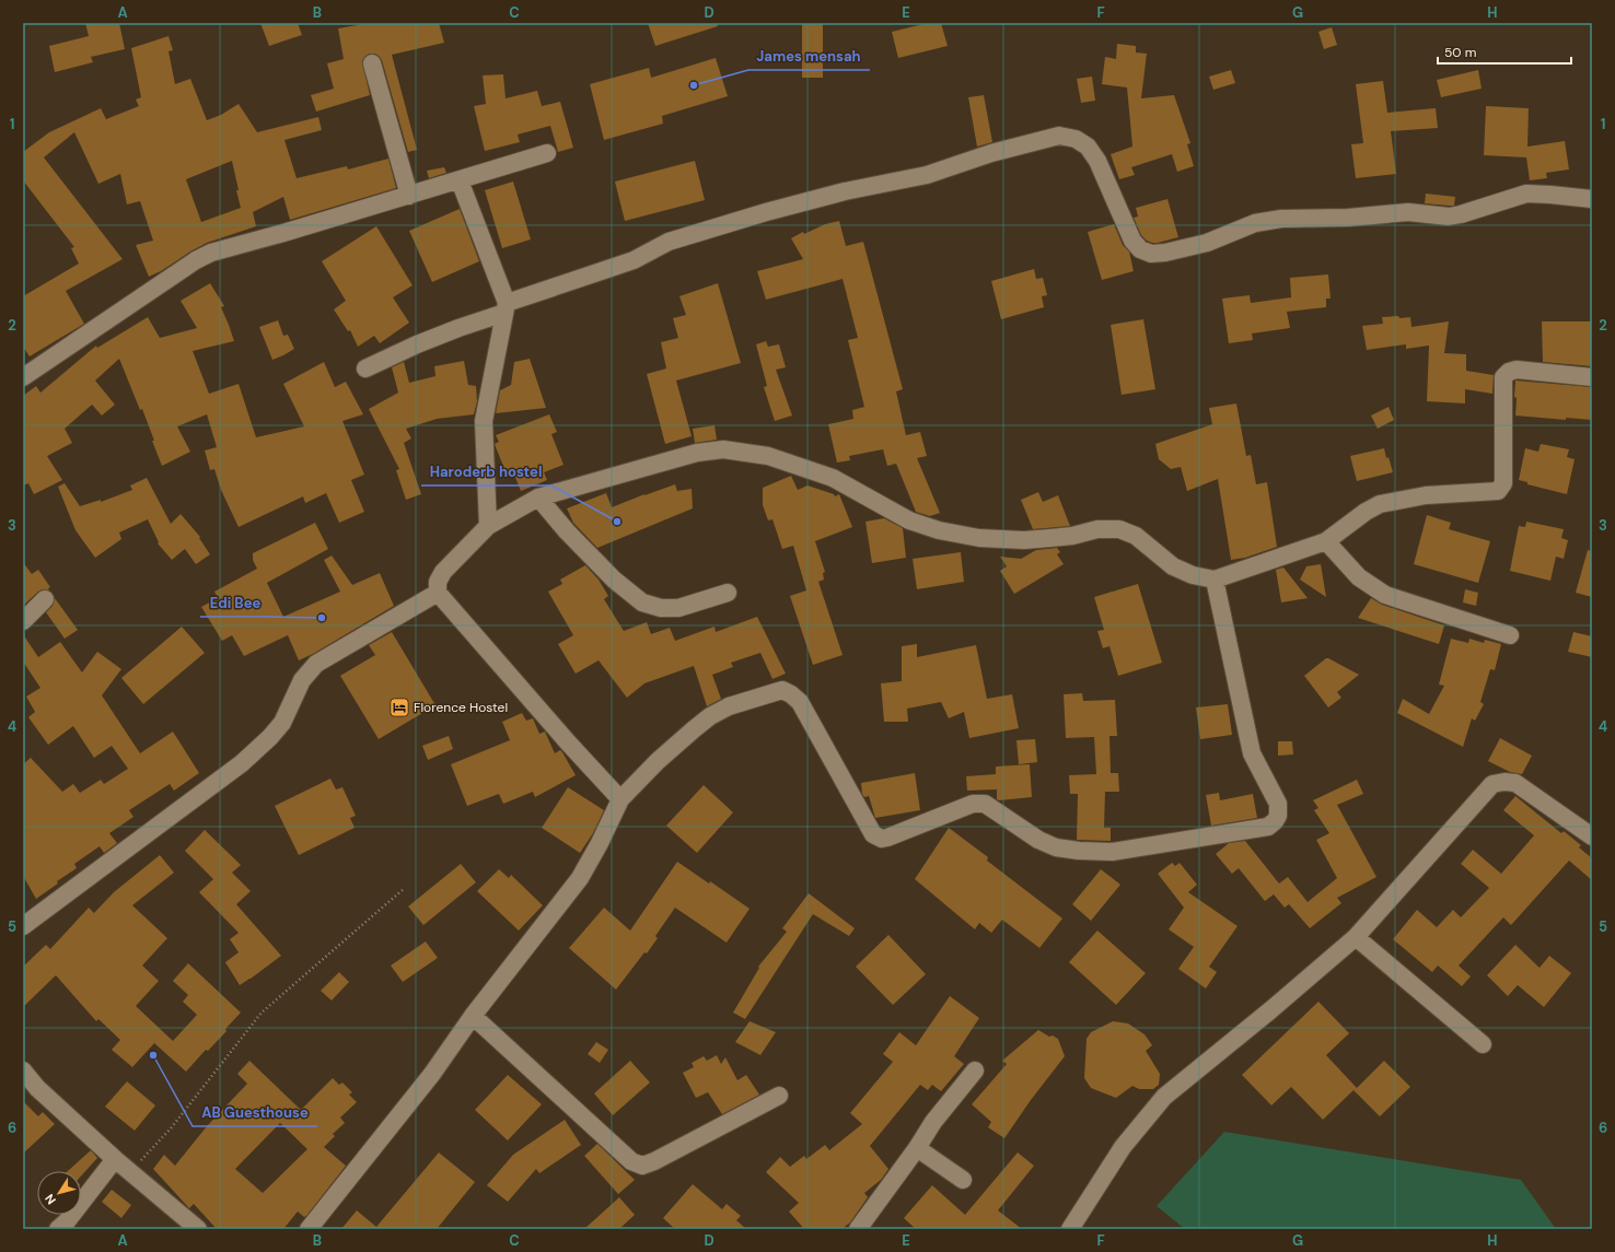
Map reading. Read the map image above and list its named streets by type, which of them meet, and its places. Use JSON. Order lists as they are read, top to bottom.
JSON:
{
  "places": {
    "other": [
      "James mensah",
      "Haroderb hostel",
      "Edi Bee",
      "AB Guesthouse"
    ],
    "hotel": ["Florence Hostel"]
  },
  "scale_bar": "50 m",
  "north": "bottom left",
  "grid": {
    "columns": [
      "A",
      "B",
      "C",
      "D",
      "E",
      "F",
      "G",
      "H"
    ],
    "rows": [
      "1",
      "2",
      "3",
      "4",
      "5",
      "6"
    ]
  }
}
